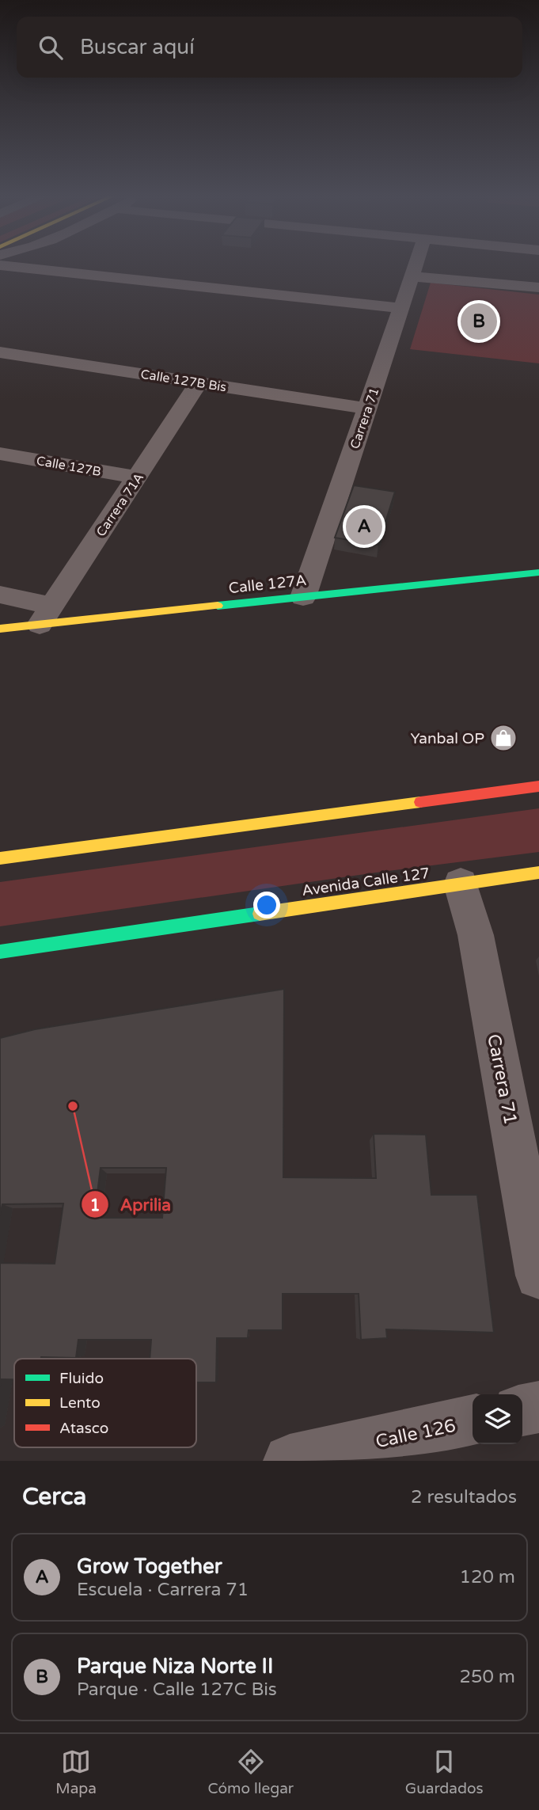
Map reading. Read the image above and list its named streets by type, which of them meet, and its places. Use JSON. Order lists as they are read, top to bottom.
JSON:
{
  "streets": {
    "main road": ["Calle 127A", "Avenida Calle 127"],
    "street": [
      "Calle 127B Bis",
      "Carrera 71",
      "Calle 127B",
      "Carrera 71A",
      "Calle 126"
    ]
  },
  "crossings": [
    ["Calle 127B Bis", "Carrera 71"],
    ["Calle 127B Bis", "Carrera 71A"],
    ["Carrera 71", "Calle 127A"],
    ["Carrera 71", "Avenida Calle 127"],
    ["Calle 127B", "Carrera 71A"],
    ["Carrera 71A", "Calle 127A"]
  ],
  "places": {
    "shop": ["Yanbal OP"],
    "other": ["Aprilia"]
  },
  "legend": ["Fluido", "Lento", "Atasco"],
  "page": {
    "search": "Buscar aquí",
    "pins": ["B", "A"],
    "heading": ["Cerca", "2 resultados"],
    "list": [
      {
        "mark": "A",
        "name": "Grow Together",
        "note": "Escuela · Carrera 71",
        "value": "120 m"
      },
      {
        "mark": "B",
        "name": "Parque Niza Norte II",
        "note": "Parque · Calle 127C Bis",
        "value": "250 m"
      }
    ],
    "nav": ["Mapa", "Cómo llegar", "Guardados"]
  }
}
